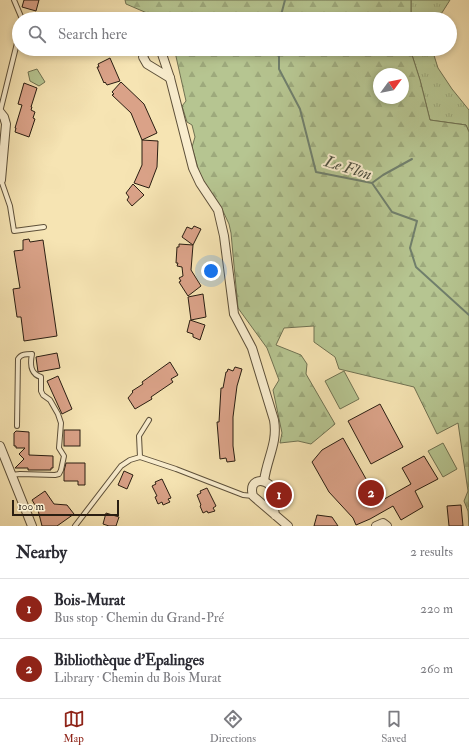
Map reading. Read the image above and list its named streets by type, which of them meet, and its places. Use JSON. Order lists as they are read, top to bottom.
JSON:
{
  "water": ["Le Flon"],
  "scale_bar": "100 m",
  "north": "top right",
  "page": {
    "search": "Search here",
    "pins": ["2", "1"],
    "scale": "100 m",
    "heading": ["Nearby", "2 results"],
    "list": [
      {
        "mark": "1",
        "name": "Bois-Murat",
        "note": "Bus stop · Chemin du Grand-Pré",
        "value": "220 m"
      },
      {
        "mark": "2",
        "name": "Bibliothèque d'Epalinges",
        "note": "Library · Chemin du Bois Murat",
        "value": "260 m"
      }
    ],
    "nav": ["Map", "Directions", "Saved"]
  }
}
